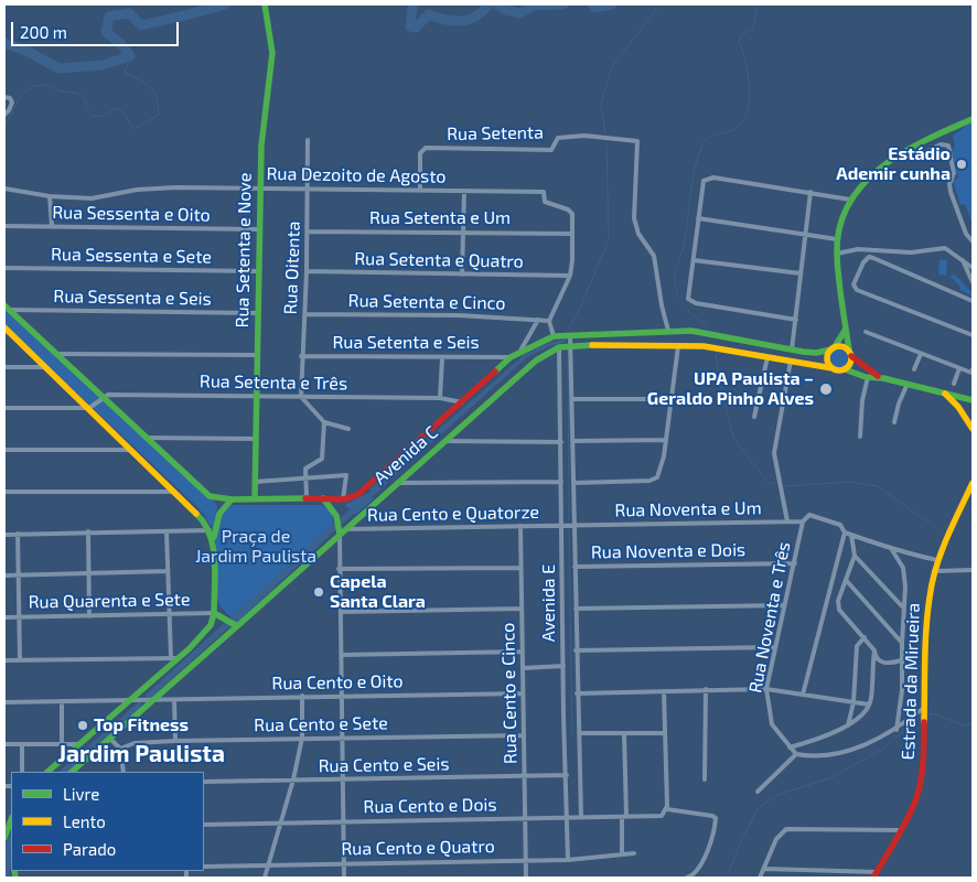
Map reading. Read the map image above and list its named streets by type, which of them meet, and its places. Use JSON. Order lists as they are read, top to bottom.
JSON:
{
  "streets": {
    "main road": ["Rua Setenta e Nove", "Avenida C", "Estrada da Mirueira"],
    "street": [
      "Rua Setenta",
      "Rua Dezoito de Agosto",
      "Rua Sessenta e Oito",
      "Rua Setenta e Um",
      "Rua Sessenta e Sete",
      "Rua Setenta e Quatro",
      "Rua Oitenta",
      "Rua Sessenta e Seis",
      "Rua Setenta e Cinco",
      "Rua Setenta e Seis",
      "Rua Setenta e Três",
      "Rua Noventa e Um",
      "Rua Cento e Quatorze",
      "Rua Noventa e Dois",
      "Rua Quarenta e Sete",
      "Avenida E",
      "Rua Noventa e Três",
      "Rua Cento e Oito",
      "Rua Cento e Cinco",
      "Rua Cento e Sete",
      "Rua Cento e Seis",
      "Rua Cento e Dois",
      "Rua Cento e Quatro"
    ]
  },
  "crossings": [
    ["Rua Setenta", "Rua Dezoito de Agosto"],
    ["Rua Setenta", "Avenida C"],
    ["Rua Dezoito de Agosto", "Rua Setenta e Um"],
    ["Rua Dezoito de Agosto", "Rua Setenta e Nove"],
    ["Rua Dezoito de Agosto", "Rua Oitenta"],
    ["Rua Sessenta e Oito", "Rua Setenta e Nove"],
    ["Rua Setenta e Um", "Rua Oitenta"],
    ["Rua Setenta e Nove", "Rua Sessenta e Sete"],
    ["Rua Setenta e Nove", "Rua Sessenta e Seis"],
    ["Rua Setenta e Nove", "Rua Setenta e Três"],
    ["Rua Setenta e Quatro", "Rua Oitenta"],
    ["Rua Oitenta", "Rua Setenta e Cinco"],
    ["Rua Oitenta", "Rua Setenta e Seis"],
    ["Rua Oitenta", "Rua Setenta e Três"],
    ["Rua Setenta e Seis", "Avenida C"],
    ["Rua Setenta e Três", "Avenida C"],
    ["Avenida C", "Rua Cento e Quatorze"],
    ["Avenida C", "Avenida E"],
    ["Avenida C", "Rua Cento e Oito"],
    ["Rua Noventa e Um", "Rua Cento e Quatorze"],
    ["Rua Noventa e Um", "Avenida E"],
    ["Rua Noventa e Um", "Rua Noventa e Três"],
    ["Rua Cento e Quatorze", "Avenida E"],
    ["Rua Cento e Quatorze", "Rua Cento e Cinco"],
    ["Rua Noventa e Dois", "Avenida E"],
    ["Rua Noventa e Dois", "Rua Noventa e Três"],
    ["Avenida E", "Rua Cento e Seis"],
    ["Avenida E", "Rua Cento e Dois"],
    ["Avenida E", "Rua Cento e Quatro"],
    ["Rua Cento e Oito", "Rua Cento e Cinco"],
    ["Rua Cento e Cinco", "Rua Cento e Sete"],
    ["Rua Cento e Cinco", "Rua Cento e Seis"],
    ["Rua Cento e Cinco", "Rua Cento e Dois"],
    ["Rua Cento e Cinco", "Rua Cento e Quatro"]
  ],
  "districts": ["Jardim Paulista"],
  "parks": ["Praça de Jardim Paulista"],
  "places": [
    "Estádio Ademir cunha",
    "UPA Paulista – Geraldo Pinho Alves",
    "Capela Santa Clara",
    "Top Fitness"
  ],
  "legend": ["Livre", "Lento", "Parado"],
  "scale_bar": "200 m"
}
